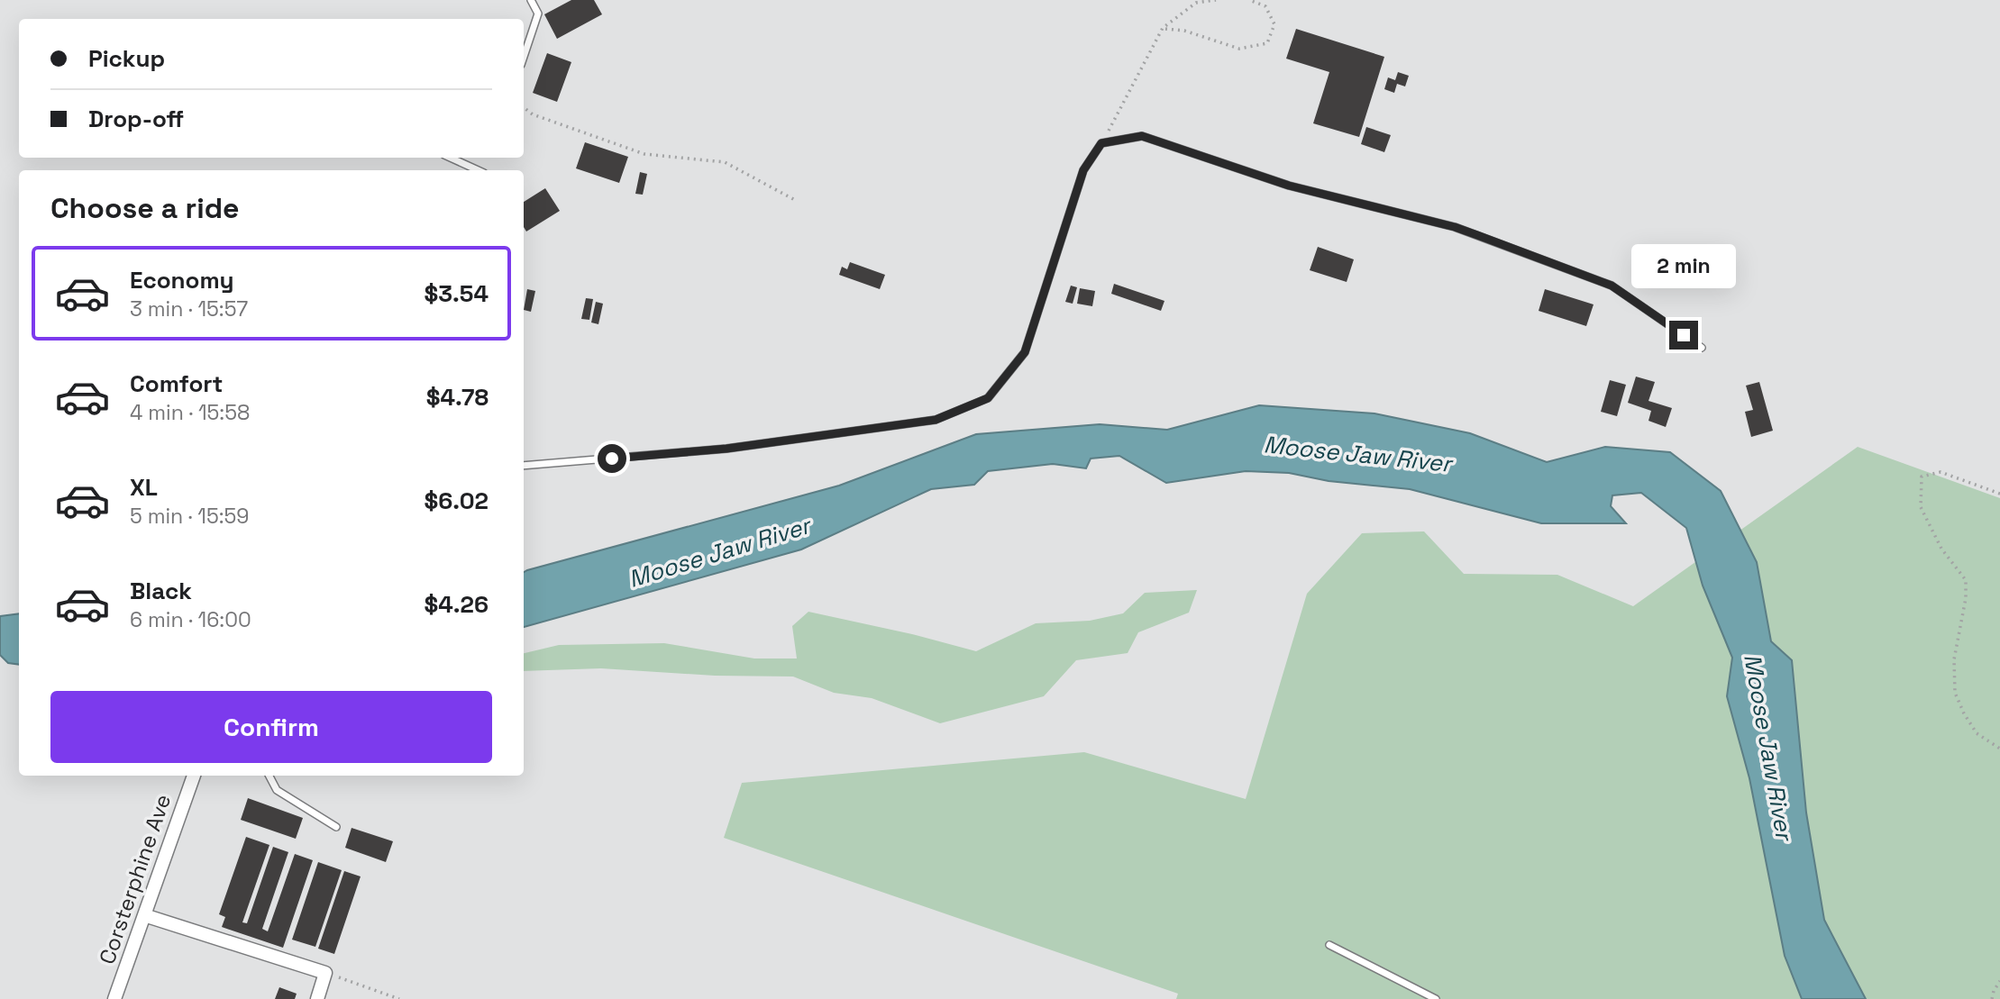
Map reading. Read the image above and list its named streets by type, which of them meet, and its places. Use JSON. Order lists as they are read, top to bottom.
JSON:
{
  "streets": {
    "street": ["Corsterphine Ave"]
  },
  "water": ["Moose Jaw River"],
  "page": {
    "banner": ["Pickup", "Drop-off"],
    "heading": "Choose a ride",
    "bubble": "2 min",
    "list": [
      {
        "name": "Economy",
        "note": "3 min · 15:57",
        "value": "$3.54"
      },
      {
        "name": "Comfort",
        "note": "4 min · 15:58",
        "value": "$4.78"
      },
      {
        "name": "XL",
        "note": "5 min · 15:59",
        "value": "$6.02"
      },
      {
        "name": "Black",
        "note": "6 min · 16:00",
        "value": "$4.26"
      }
    ],
    "buttons": "Confirm"
  }
}
